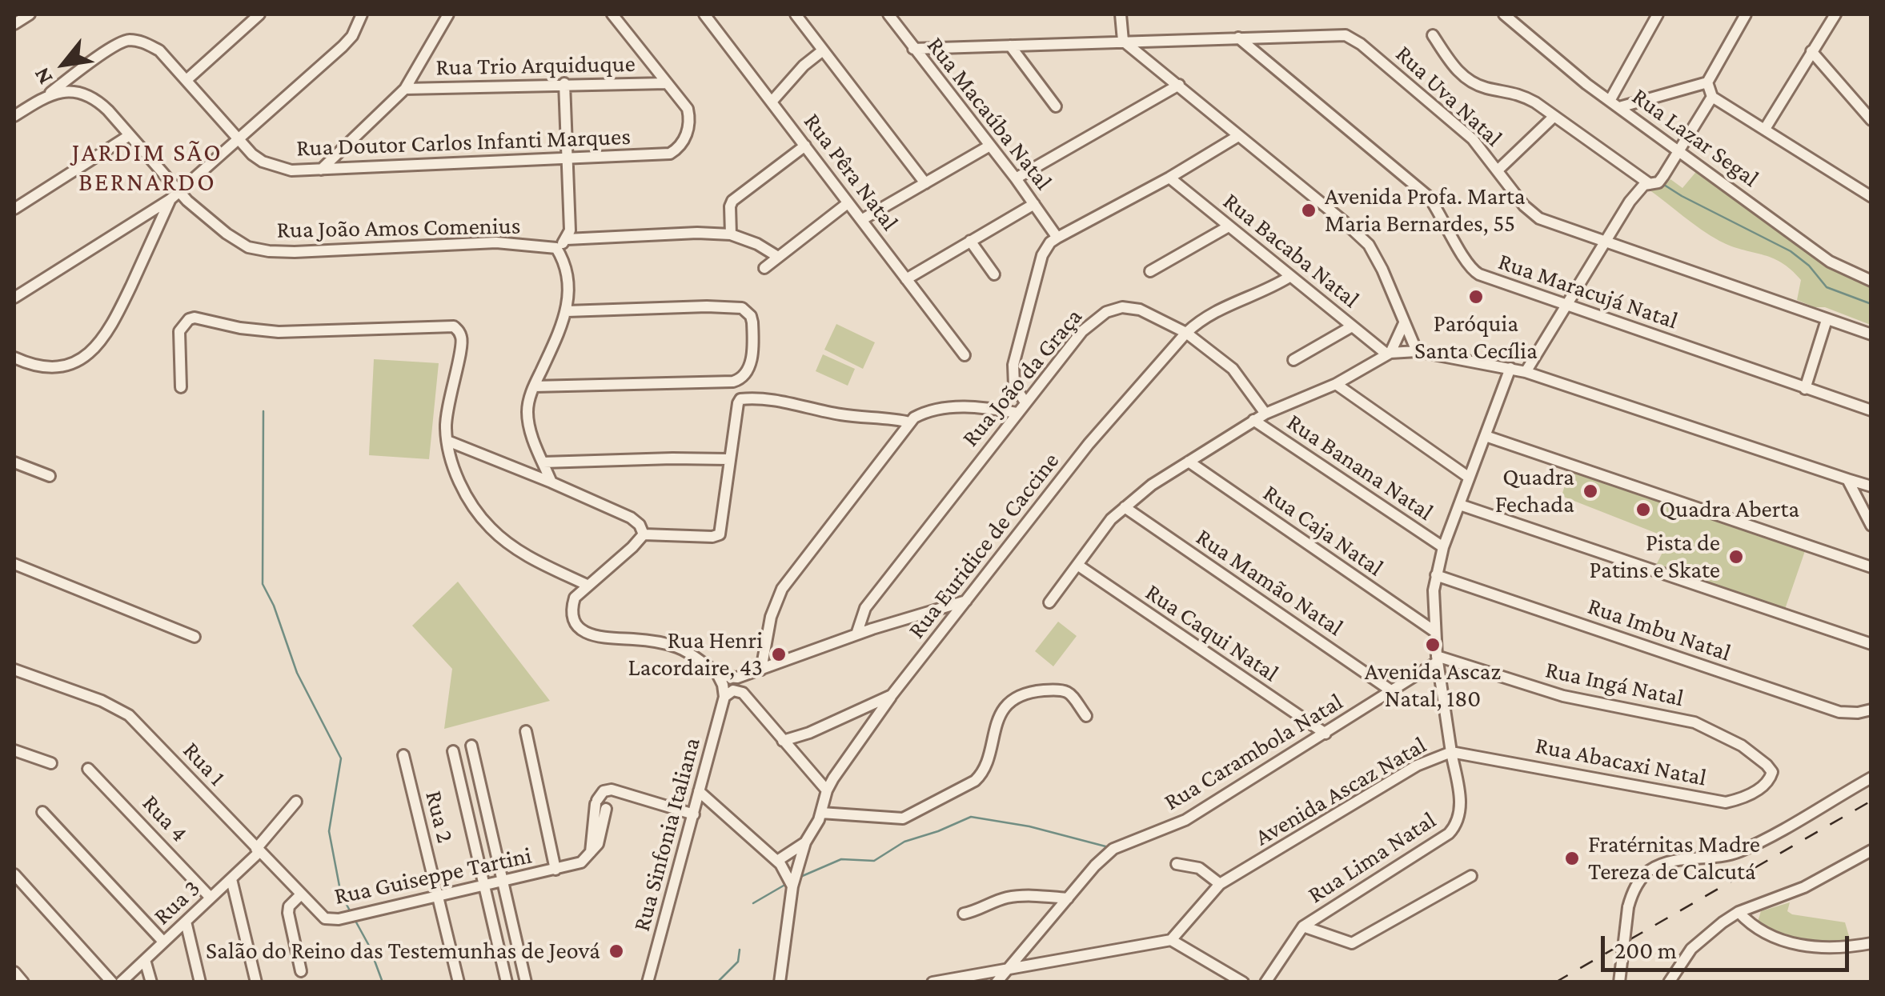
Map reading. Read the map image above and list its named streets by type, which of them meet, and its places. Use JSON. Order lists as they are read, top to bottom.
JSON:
{
  "streets": {
    "street": [
      "Rua Trio Arquiduque",
      "Rua Uva Natal",
      "Rua Macaúba Natal",
      "Rua Lazar Segal",
      "Rua Doutor Carlos Infanti Marques",
      "Rua Pêra Natal",
      "Rua João Amos Comenius",
      "Rua Bacaba Natal",
      "Rua Maracujá Natal",
      "Rua João da Graça",
      "Rua Banana Natal",
      "Rua Caja Natal",
      "Rua Euridice de Caccine",
      "Rua Mamão Natal",
      "Rua Imbu Natal",
      "Rua Caqui Natal",
      "Rua Ingá Natal",
      "Rua Carambola Natal",
      "Rua Abacaxi Natal",
      "Rua 1",
      "Avenida Ascaz Natal",
      "Rua 2",
      "Rua 4",
      "Rua Sinfonia Italiana",
      "Rua Lima Natal",
      "Rua Guiseppe Tartini",
      "Rua 3"
    ]
  },
  "crossings": [
    ["Rua Trio Arquiduque", "Rua Doutor Carlos Infanti Marques"],
    ["Rua Uva Natal", "Rua Macaúba Natal"],
    ["Rua Uva Natal", "Rua Maracujá Natal"],
    ["Rua Doutor Carlos Infanti Marques", "Rua João Amos Comenius"],
    ["Rua Bacaba Natal", "Rua Euridice de Caccine"],
    ["Rua João da Graça", "Rua Euridice de Caccine"],
    ["Rua Banana Natal", "Avenida Ascaz Natal"],
    ["Rua Caja Natal", "Avenida Ascaz Natal"],
    ["Rua Mamão Natal", "Rua Carambola Natal"],
    ["Rua Imbu Natal", "Avenida Ascaz Natal"],
    ["Rua Caqui Natal", "Rua Carambola Natal"],
    ["Rua Ingá Natal", "Rua Carambola Natal"],
    ["Rua Ingá Natal", "Rua Abacaxi Natal"],
    ["Rua Ingá Natal", "Avenida Ascaz Natal"],
    ["Rua Carambola Natal", "Avenida Ascaz Natal"],
    ["Rua Abacaxi Natal", "Avenida Ascaz Natal"],
    ["Rua Abacaxi Natal", "Rua Lima Natal"],
    ["Rua 1", "Rua Guiseppe Tartini"],
    ["Rua 1", "Rua 3"],
    ["Avenida Ascaz Natal", "Rua Lima Natal"],
    ["Rua 2", "Rua Guiseppe Tartini"],
    ["Rua 4", "Rua 3"],
    ["Rua Sinfonia Italiana", "Rua Guiseppe Tartini"],
    ["Rua Guiseppe Tartini", "Rua 3"]
  ],
  "districts": ["JARDIM SÃO BERNARDO"],
  "places": [
    "Avenida Profa. Marta Maria Bernardes, 55",
    "Paróquia Santa Cecília",
    "Quadra Fechada",
    "Quadra Aberta",
    "Pista de Patins e Skate",
    "Avenida Ascaz Natal, 180",
    "Rua Henri Lacordaire, 43",
    "Fratérnitas Madre Tereza de Calcutá",
    "Salão do Reino das Testemunhas de Jeová"
  ],
  "scale_bar": "200 m",
  "north": "bottom left"
}
